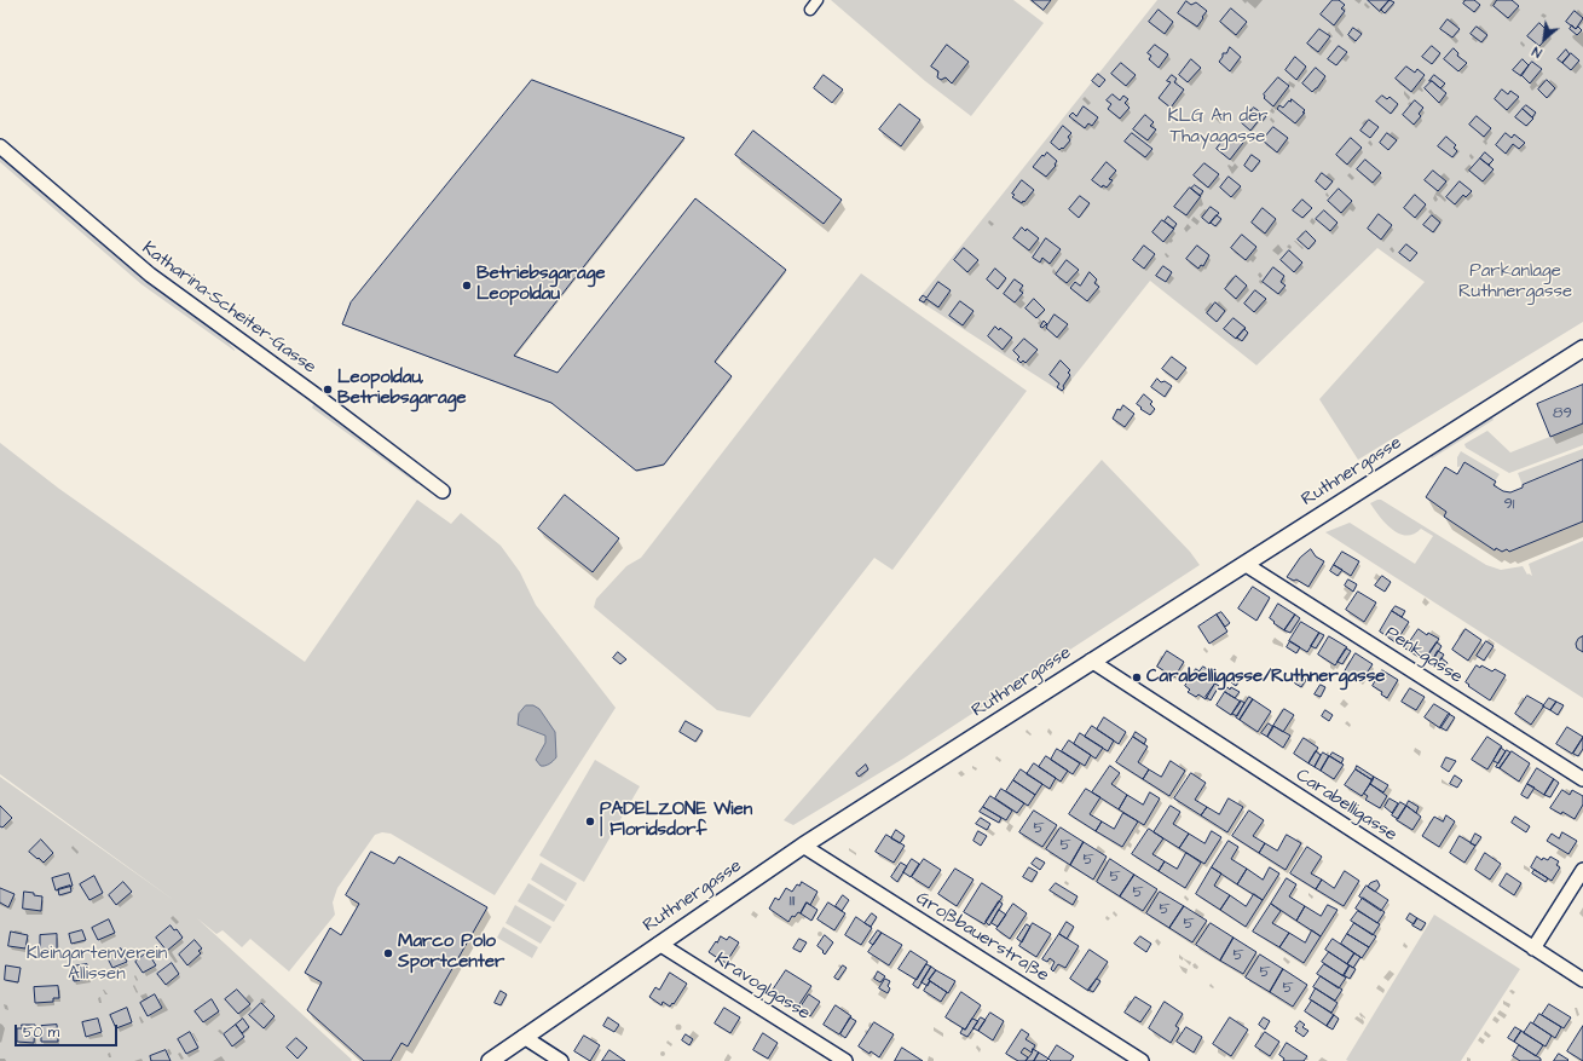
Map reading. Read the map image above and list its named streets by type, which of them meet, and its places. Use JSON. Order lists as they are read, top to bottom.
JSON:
{
  "streets": {
    "street": [
      "Katharina-Scheiter-Gasse",
      "Ruthnergasse",
      "Penkgasse",
      "Carabelligasse",
      "Großbauerstraße",
      "Kravoglgasse"
    ]
  },
  "crossings": [
    ["Ruthnergasse", "Penkgasse"],
    ["Ruthnergasse", "Carabelligasse"],
    ["Ruthnergasse", "Großbauerstraße"],
    ["Ruthnergasse", "Kravoglgasse"]
  ],
  "parks": ["KLG An der Thayagasse", "Parkanlage Ruthnergasse", "Kleingartenverein Allissen"],
  "places": [
    "Betriebsgarage Leopoldau",
    "Leopoldau, Betriebsgarage",
    "Carabelligasse/Ruthnergasse",
    "PADELZONE Wien | Floridsdorf",
    "Marco Polo Sportcenter"
  ],
  "house_numbers": [
    "89",
    "91",
    "5",
    "5",
    "5",
    "5",
    "5",
    "111",
    "5",
    "5",
    "5",
    "5",
    "5"
  ],
  "scale_bar": "50 m",
  "north": "bottom left"
}
